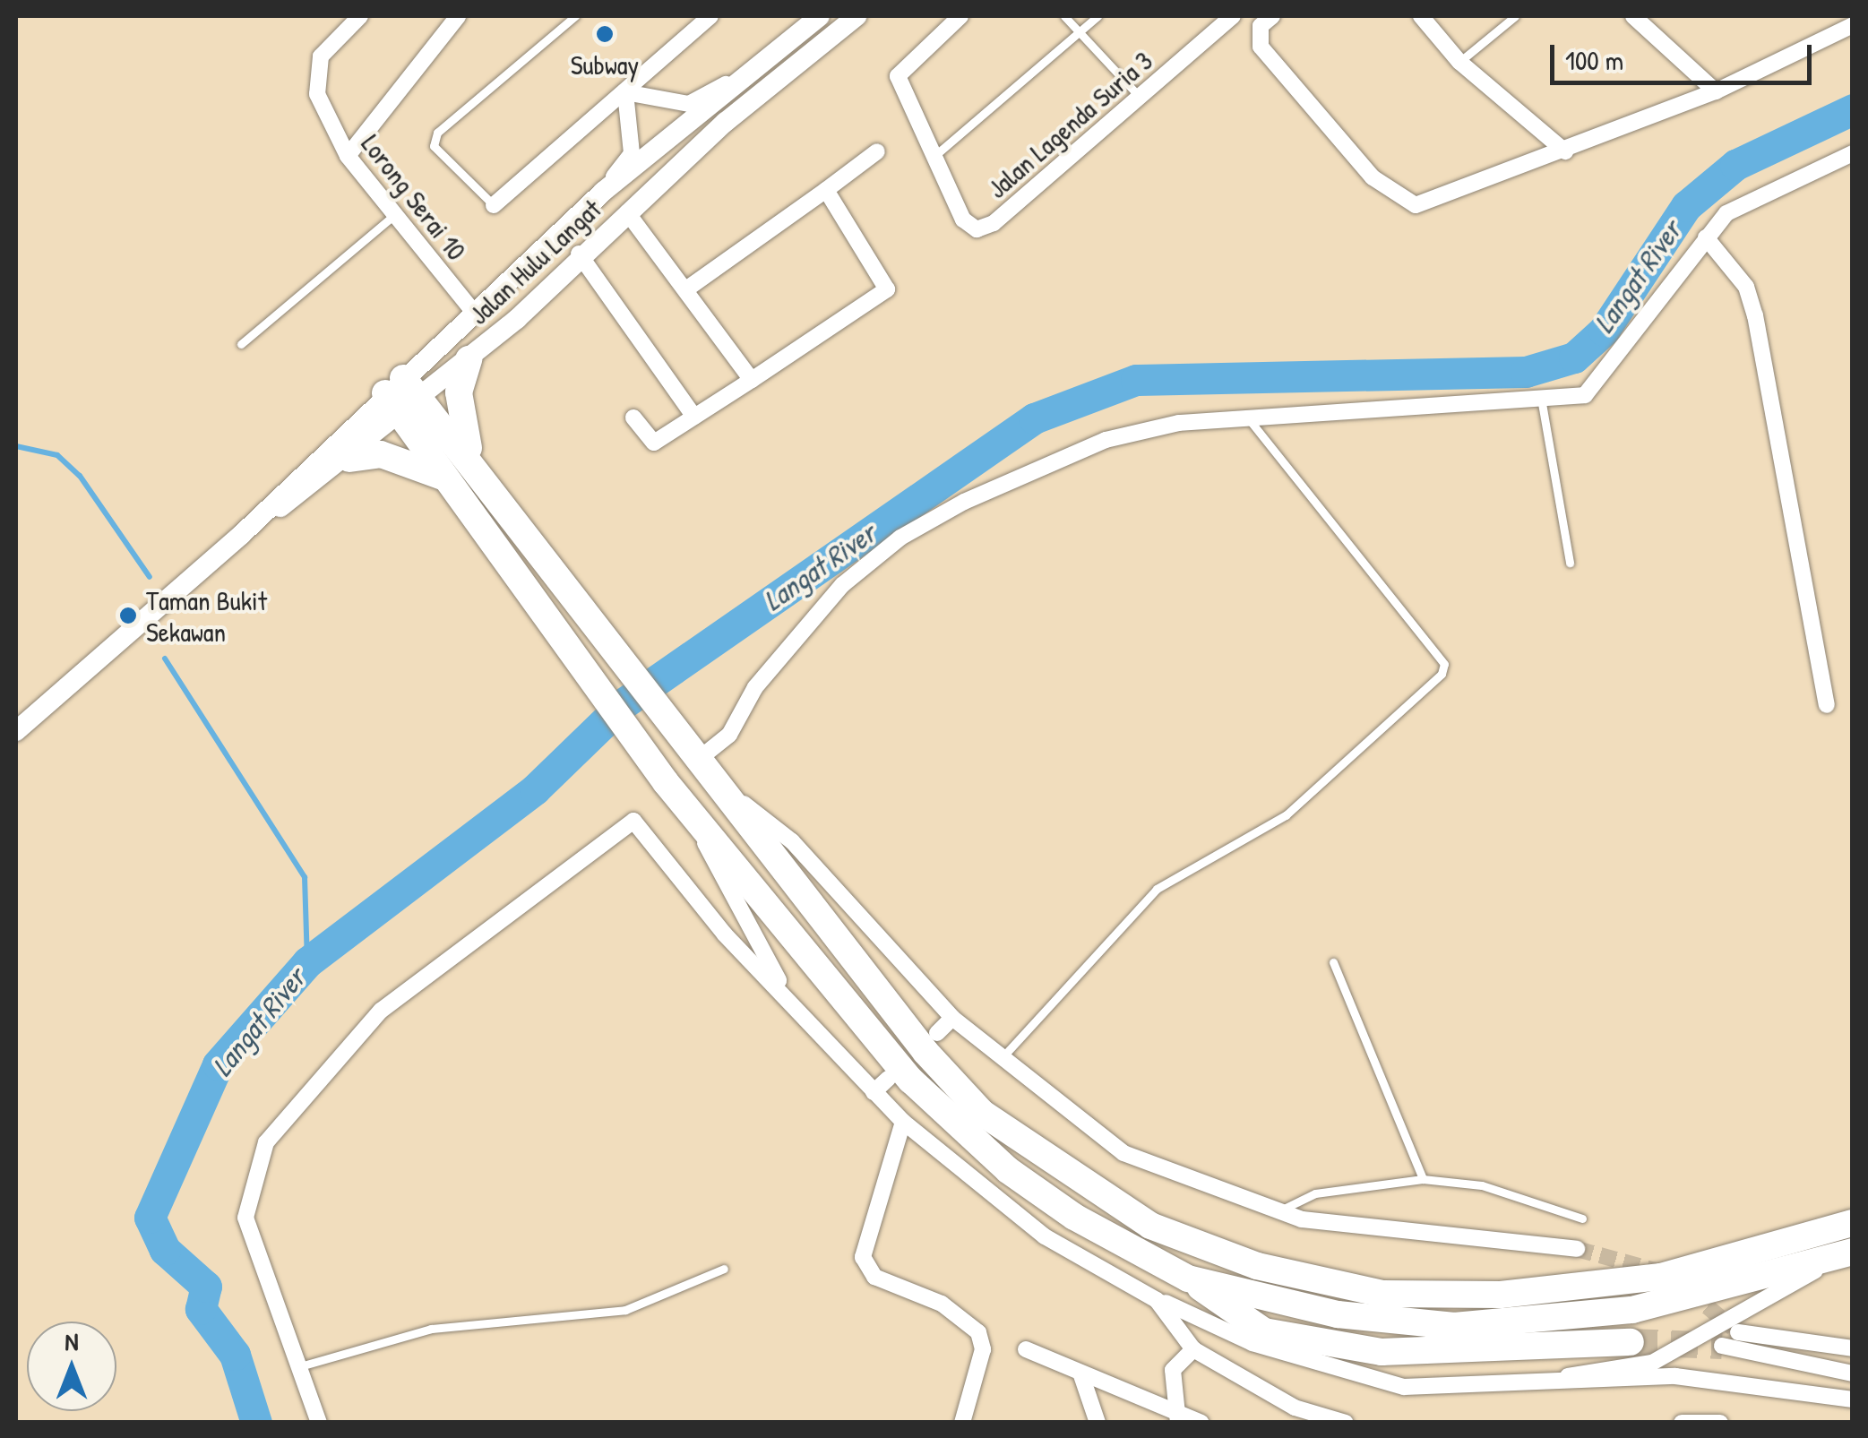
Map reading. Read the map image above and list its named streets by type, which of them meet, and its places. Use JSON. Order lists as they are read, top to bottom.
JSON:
{
  "streets": {
    "main road": ["Jalan Hulu Langat"],
    "street": ["Jalan Lagenda Suria 3", "Lorong Serai 10"]
  },
  "crossings": [
    ["Lorong Serai 10", "Jalan Hulu Langat"]
  ],
  "water": ["Langat River"],
  "places": ["Subway", "Taman Bukit Sekawan"],
  "scale_bar": "100 m",
  "north": "top"
}
